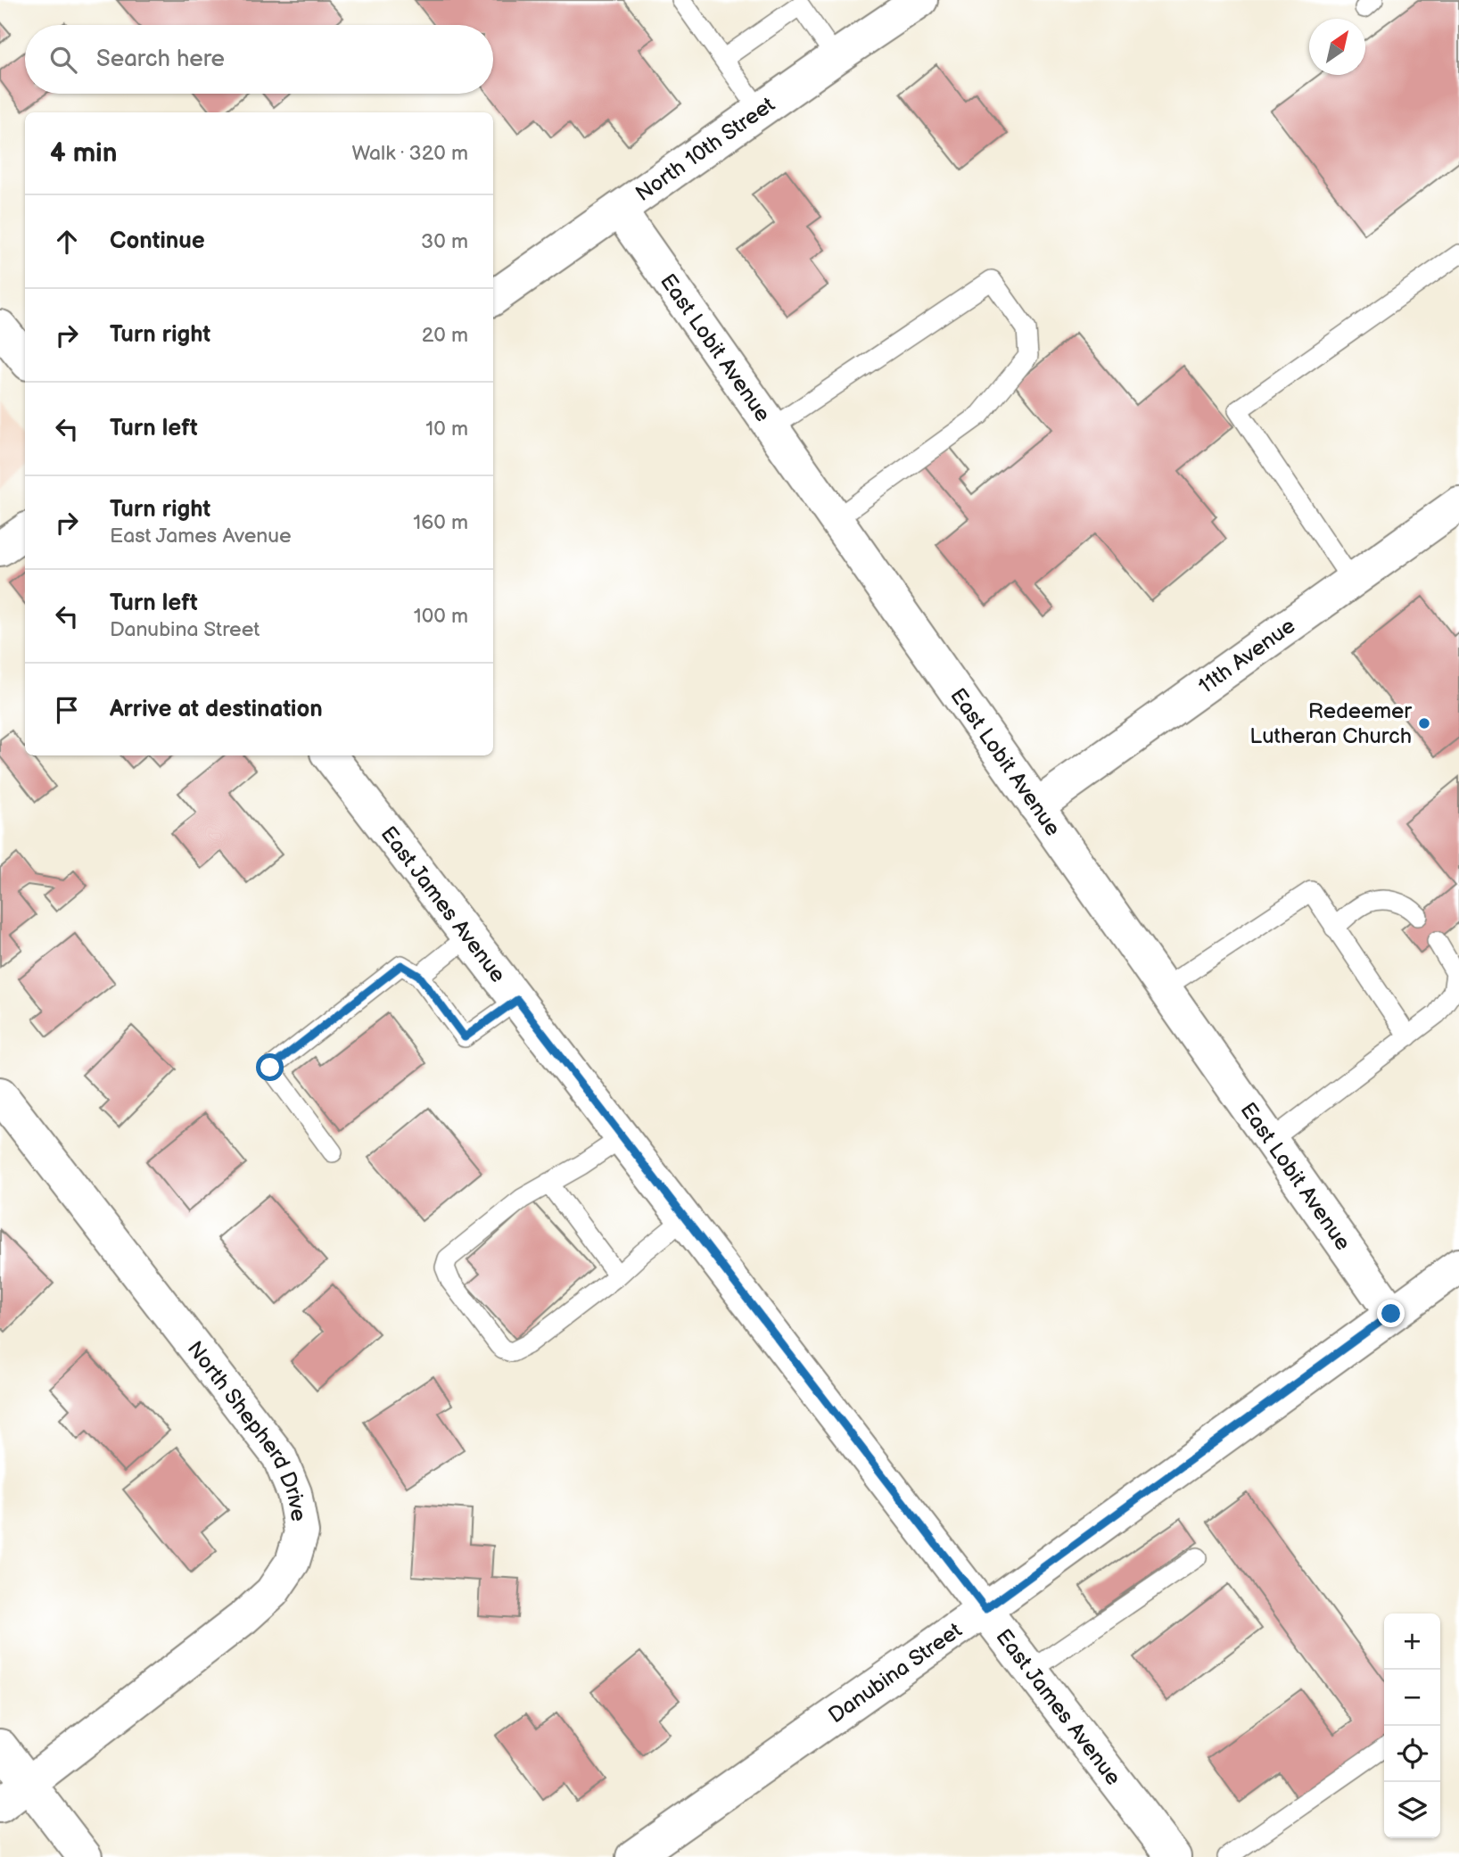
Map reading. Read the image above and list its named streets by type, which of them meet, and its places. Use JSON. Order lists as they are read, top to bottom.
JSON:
{
  "streets": {
    "street": [
      "North 10th Street",
      "East Lobit Avenue",
      "11th Avenue",
      "East James Avenue",
      "North Shepherd Drive",
      "Danubina Street"
    ]
  },
  "crossings": [
    ["North 10th Street", "East Lobit Avenue"],
    ["East Lobit Avenue", "11th Avenue"],
    ["East Lobit Avenue", "Danubina Street"],
    ["East James Avenue", "Danubina Street"]
  ],
  "places": ["Redeemer Lutheran Church"],
  "north": "top right",
  "page": {
    "search": "Search here",
    "heading": ["4 min", "Walk · 320 m"],
    "list": [
      ["Continue", "30 m"],
      ["Turn right", "20 m"],
      ["Turn left", "10 m"],
      ["Turn right", "East James Avenue", "160 m"],
      ["Turn left", "Danubina Street", "100 m"],
      "Arrive at destination"
    ],
    "map_buttons": ["+", "−"]
  }
}
